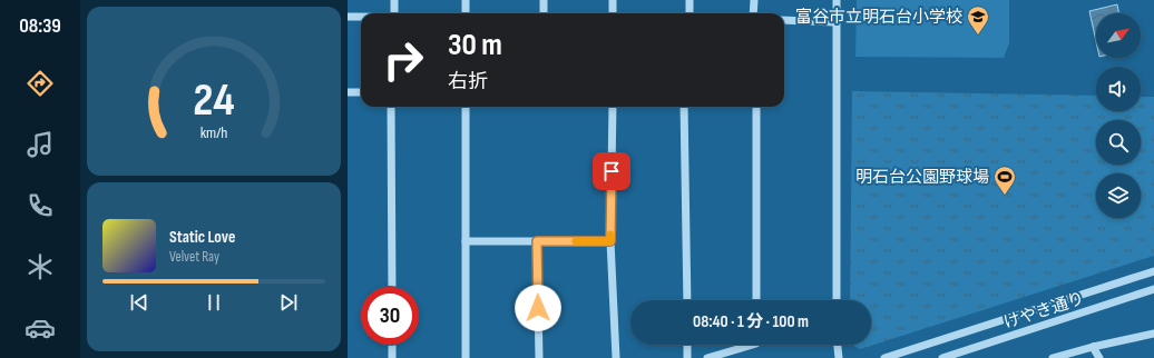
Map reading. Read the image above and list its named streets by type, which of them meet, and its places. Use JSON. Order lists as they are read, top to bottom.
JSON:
{
  "streets": {
    "street": ["けやき通り"]
  },
  "places": {
    "school or university": ["富谷市立明石台小学校"],
    "sports": ["明石台公園野球場"]
  },
  "north": "top right",
  "page": {
    "tabs": "08:39",
    "turn": ["30 m", "右折"],
    "song": ["Static Love", "Velvet Ray"],
    "limit": "30",
    "trip": "08:40 · 1 分 · 100 m",
    "gauge": ["24", "km/h"]
  }
}
